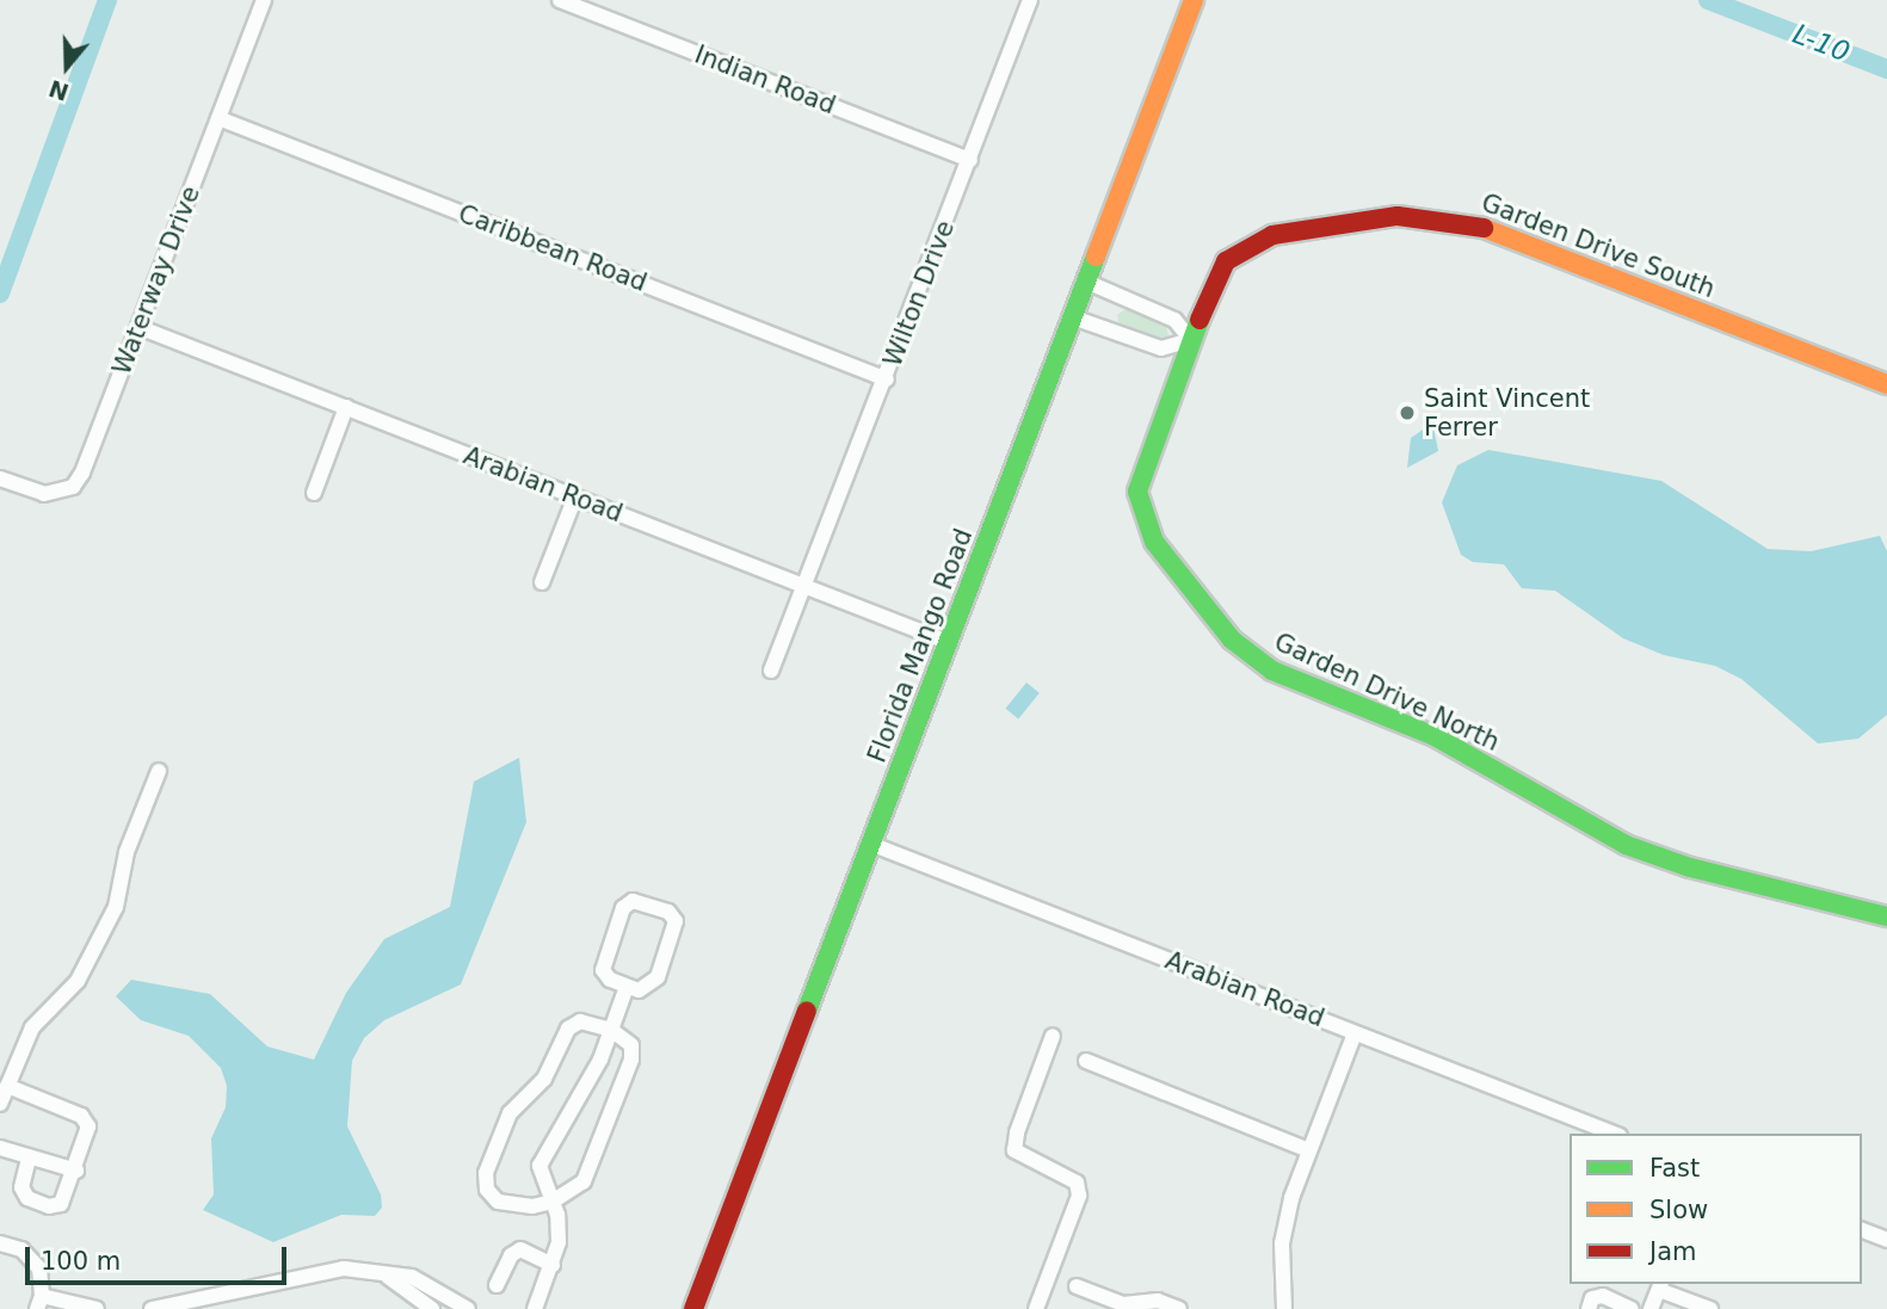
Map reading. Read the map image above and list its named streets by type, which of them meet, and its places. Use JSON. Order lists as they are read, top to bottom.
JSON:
{
  "streets": {
    "street": [
      "Indian Road",
      "Garden Drive South",
      "Caribbean Road",
      "Waterway Drive",
      "Wilton Drive",
      "Arabian Road",
      "Florida Mango Road",
      "Garden Drive North"
    ]
  },
  "crossings": [
    ["Indian Road", "Wilton Drive"],
    ["Garden Drive South", "Garden Drive North"],
    ["Caribbean Road", "Waterway Drive"],
    ["Caribbean Road", "Wilton Drive"],
    ["Waterway Drive", "Arabian Road"],
    ["Wilton Drive", "Arabian Road"],
    ["Arabian Road", "Florida Mango Road"]
  ],
  "water": ["L-10"],
  "places": ["Saint Vincent Ferrer"],
  "legend": ["Fast", "Slow", "Jam"],
  "scale_bar": "100 m",
  "north": "bottom"
}
